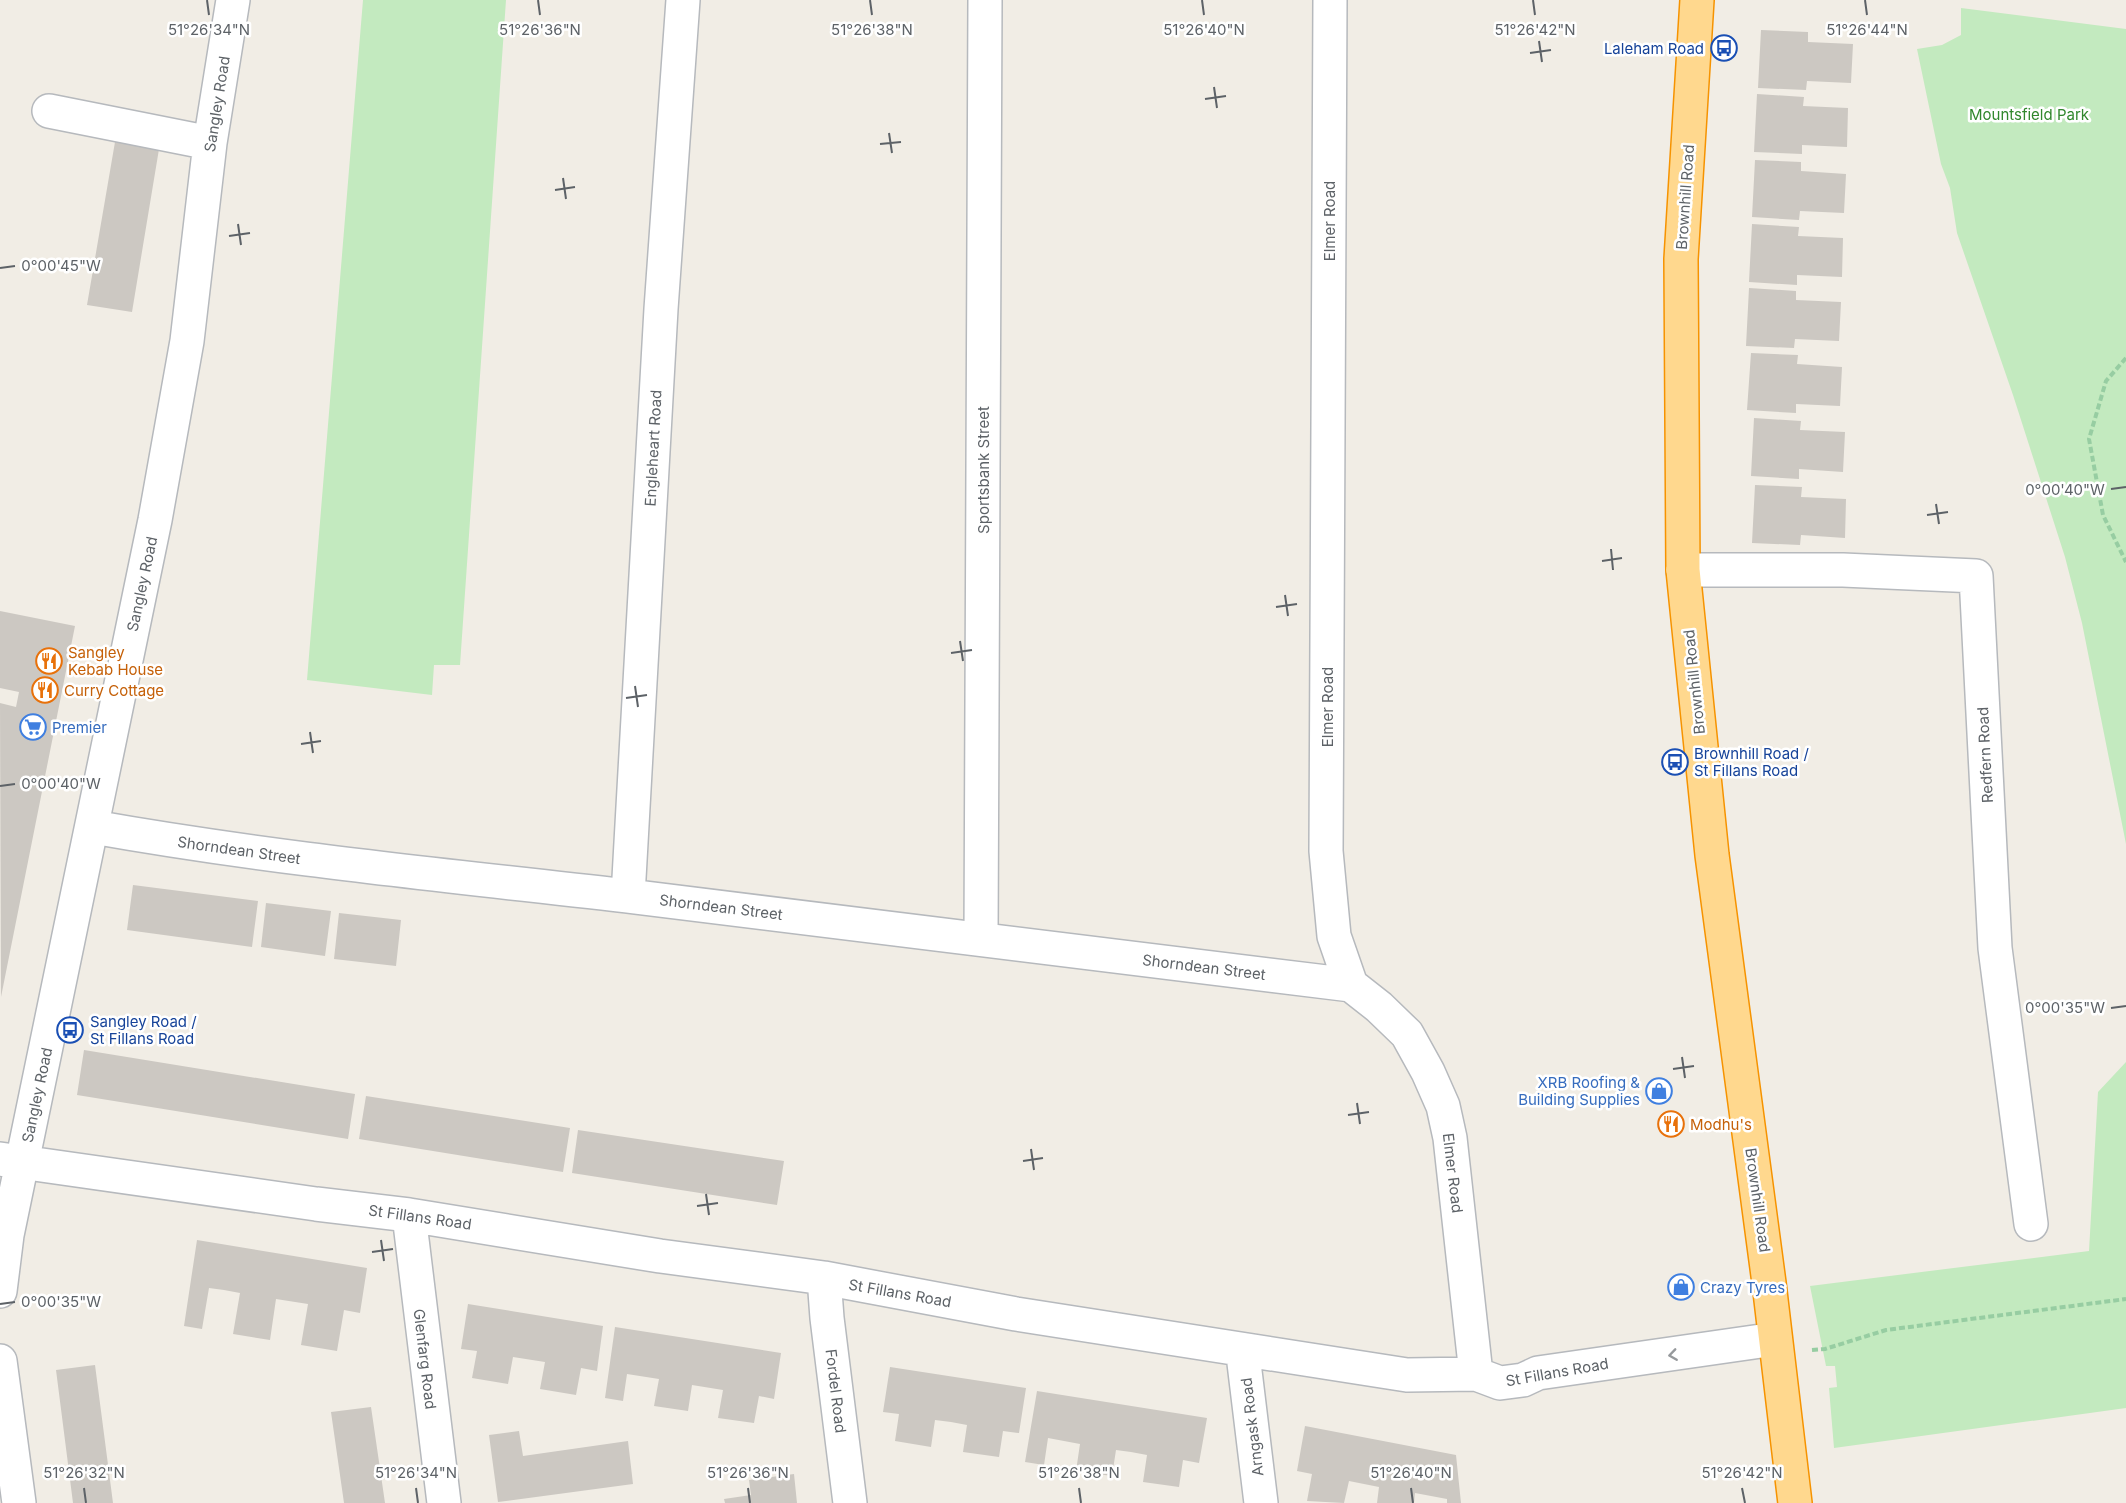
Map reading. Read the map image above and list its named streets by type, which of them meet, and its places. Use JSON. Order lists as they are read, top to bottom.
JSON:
{
  "streets": {
    "highway": ["Brownhill Road"],
    "street": [
      "Sangley Road",
      "Elmer Road",
      "Engleheart Road",
      "Sportsbank Street",
      "Redfern Road",
      "Shorndean Street",
      "St Fillans Road",
      "Glenfarg Road",
      "Fordel Road",
      "Arngask Road"
    ]
  },
  "crossings": [
    ["Sangley Road", "Shorndean Street"],
    ["Sangley Road", "St Fillans Road"],
    ["Brownhill Road", "Redfern Road"],
    ["Brownhill Road", "St Fillans Road"],
    ["Elmer Road", "Shorndean Street"],
    ["Elmer Road", "St Fillans Road"],
    ["Engleheart Road", "Shorndean Street"],
    ["Sportsbank Street", "Shorndean Street"],
    ["St Fillans Road", "Glenfarg Road"],
    ["St Fillans Road", "Fordel Road"],
    ["St Fillans Road", "Arngask Road"]
  ],
  "parks": ["Mountsfield Park"],
  "places": {
    "bus stop": ["Laleham Road", "Brownhill Road / St Fillans Road", "Sangley Road / St Fillans Road"],
    "restaurant": ["Sangley Kebab House", "Curry Cottage", "Modhu's"],
    "supermarket": ["Premier"],
    "shop": ["XRB Roofing & Building Supplies", "Crazy Tyres"]
  },
  "coordinates": [
    "51°26'34\"N",
    "51°26'36\"N",
    "51°26'38\"N",
    "51°26'40\"N",
    "51°26'42\"N",
    "51°26'44\"N",
    "0°00'45\"W",
    "0°00'40\"W",
    "0°00'35\"W",
    "51°26'32\"N"
  ]
}
